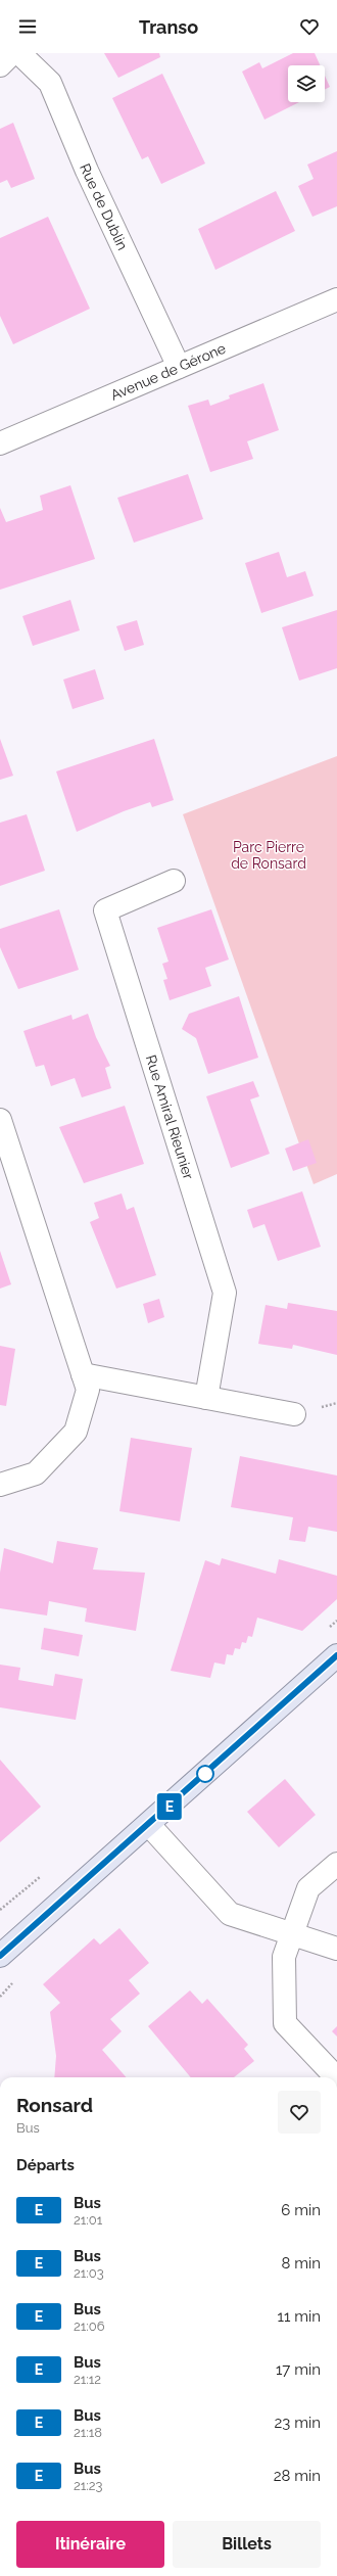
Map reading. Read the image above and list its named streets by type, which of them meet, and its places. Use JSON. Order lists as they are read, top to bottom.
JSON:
{
  "streets": {
    "street": ["Rue de Dublin", "Avenue de Gérone", "Rue Amiral Rieunier"]
  },
  "crossings": [
    ["Rue de Dublin", "Avenue de Gérone"]
  ],
  "parks": ["Parc Pierre de Ronsard"],
  "lines": ["bus line E"],
  "page": {
    "header": "Transo",
    "on_map": "E",
    "heading": [
      ["Ronsard", "Bus"],
      "Départs"
    ],
    "list": [
      {
        "mark": "E",
        "name": "Bus",
        "note": "21:01",
        "value": "6 min"
      },
      {
        "mark": "E",
        "name": "Bus",
        "note": "21:03",
        "value": "8 min"
      },
      {
        "mark": "E",
        "name": "Bus",
        "note": "21:06",
        "value": "11 min"
      },
      {
        "mark": "E",
        "name": "Bus",
        "note": "21:12",
        "value": "17 min"
      },
      {
        "mark": "E",
        "name": "Bus",
        "note": "21:18",
        "value": "23 min"
      },
      {
        "mark": "E",
        "name": "Bus",
        "note": "21:23",
        "value": "28 min"
      }
    ],
    "buttons": ["Itinéraire", "Billets"]
  }
}
